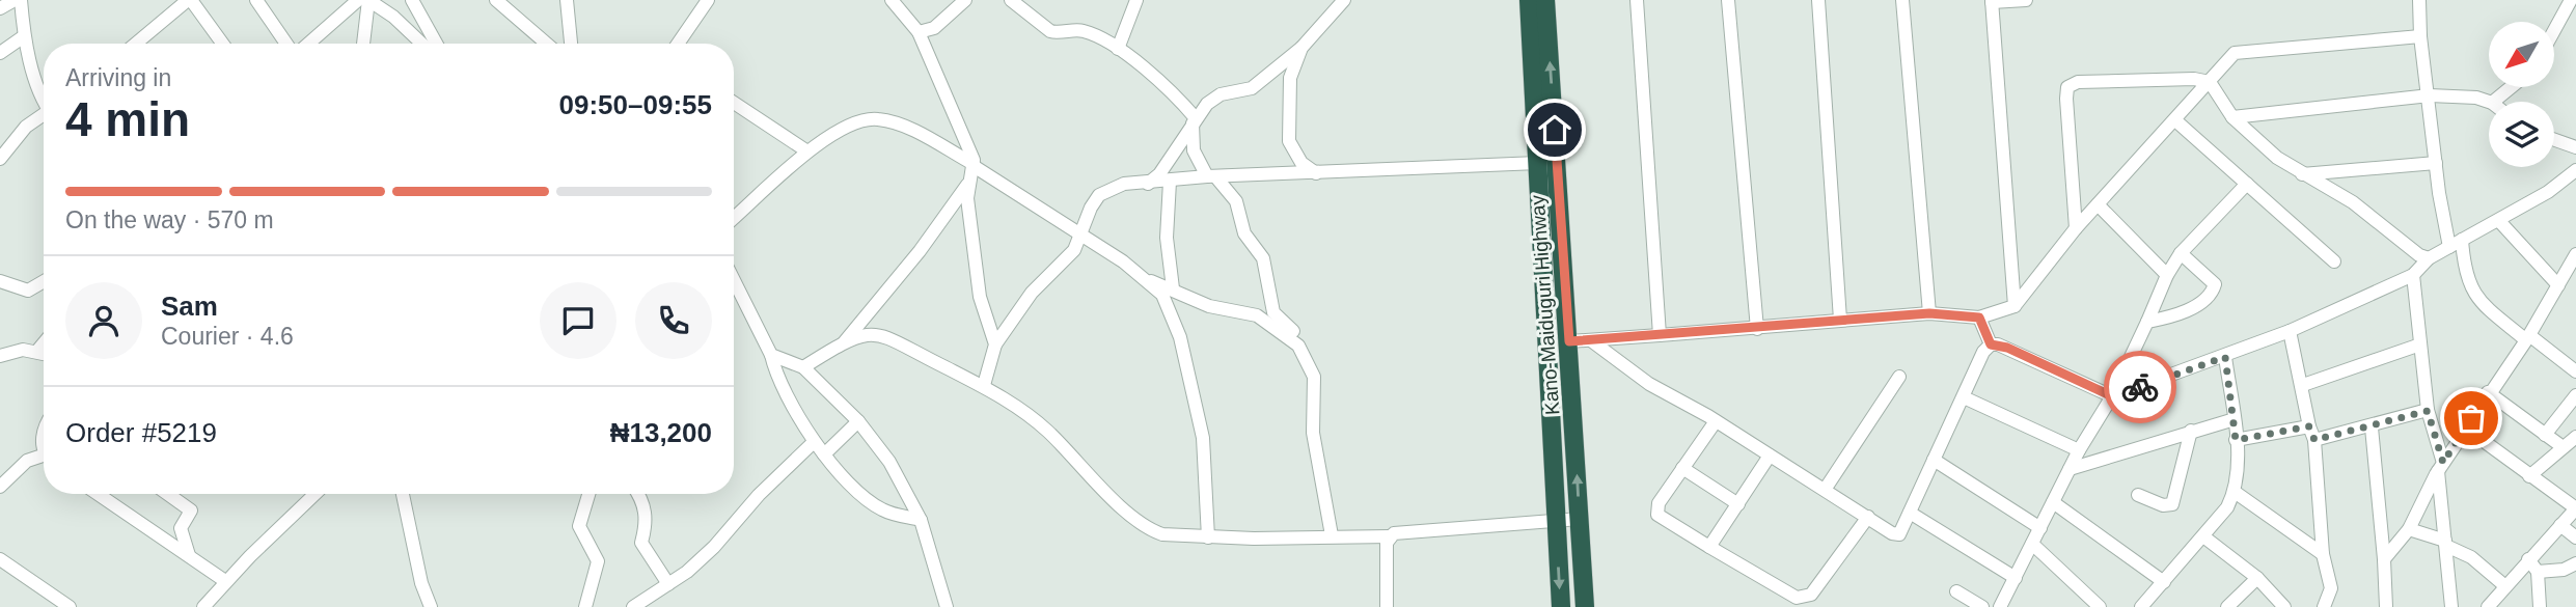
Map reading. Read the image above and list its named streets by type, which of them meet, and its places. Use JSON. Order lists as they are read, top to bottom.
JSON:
{
  "streets": {
    "highway": ["Kano-Maiduguri Highway"]
  },
  "north": "bottom left",
  "page": {
    "heading": ["4 min", "Arriving in", "09:50–09:55"],
    "panel": [
      "Sam",
      "Courier · 4.6",
      "Order #5219",
      "₦13,200"
    ],
    "bar": "On the way · 570 m"
  }
}
